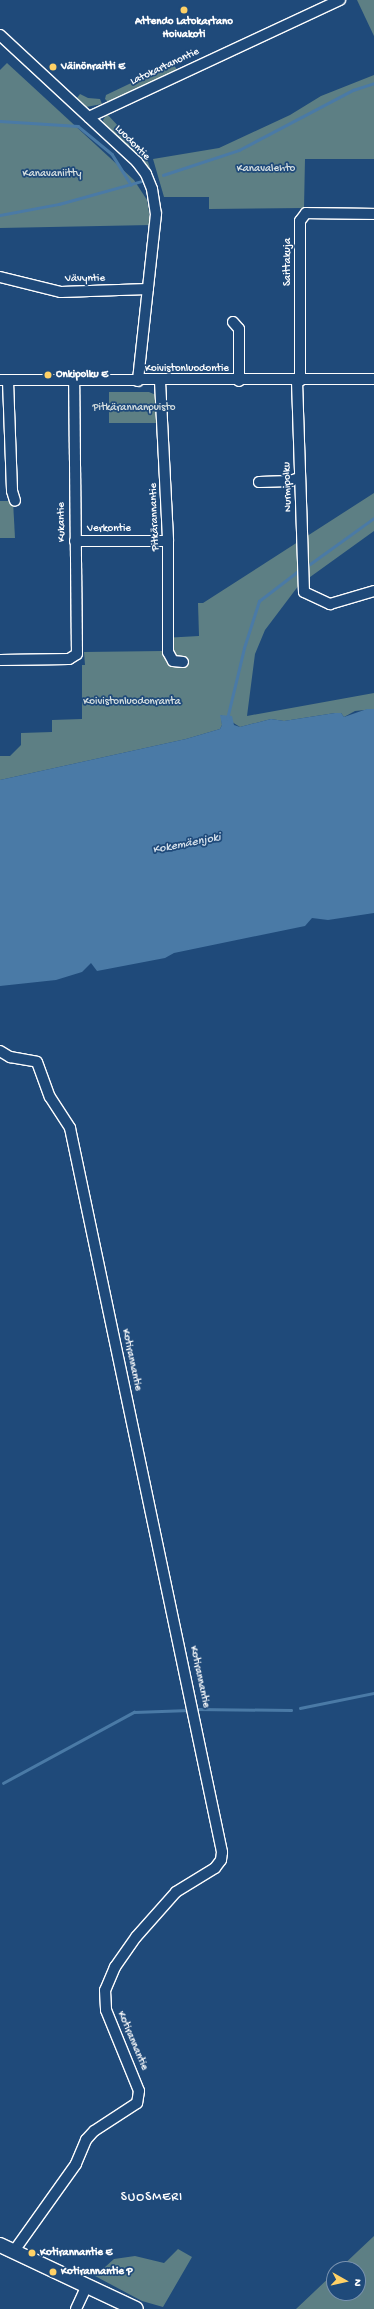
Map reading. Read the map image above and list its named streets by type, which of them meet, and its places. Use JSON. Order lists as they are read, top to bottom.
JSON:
{
  "streets": {
    "street": [
      "Latokartanontie",
      "Luodontie",
      "Saittakuja",
      "Vävyntie",
      "Koivistonluodontie",
      "Nurmipolku",
      "Pitkärannantie",
      "Kukantie",
      "Verkontie",
      "Kotirannantie"
    ]
  },
  "crossings": [
    ["Latokartanontie", "Luodontie"],
    ["Luodontie", "Vävyntie"],
    ["Luodontie", "Koivistonluodontie"],
    ["Saittakuja", "Koivistonluodontie"],
    ["Saittakuja", "Nurmipolku"],
    ["Koivistonluodontie", "Nurmipolku"],
    ["Koivistonluodontie", "Pitkärannantie"],
    ["Koivistonluodontie", "Kukantie"],
    ["Pitkärannantie", "Verkontie"],
    ["Kukantie", "Verkontie"]
  ],
  "districts": ["SUOSMERI"],
  "water": ["Kokemäenjoki"],
  "parks": [
    "Kanavalehto",
    "Kanavaniitty",
    "Pitkärannanpuisto",
    "Koivistonluodonranta"
  ],
  "places": [
    "Attendo Latokartano Hoivakoti",
    "Väinönraitti E",
    "Onkipolku E",
    "Kotirannantie E",
    "Kotirannantie P"
  ],
  "north": "right"
}
